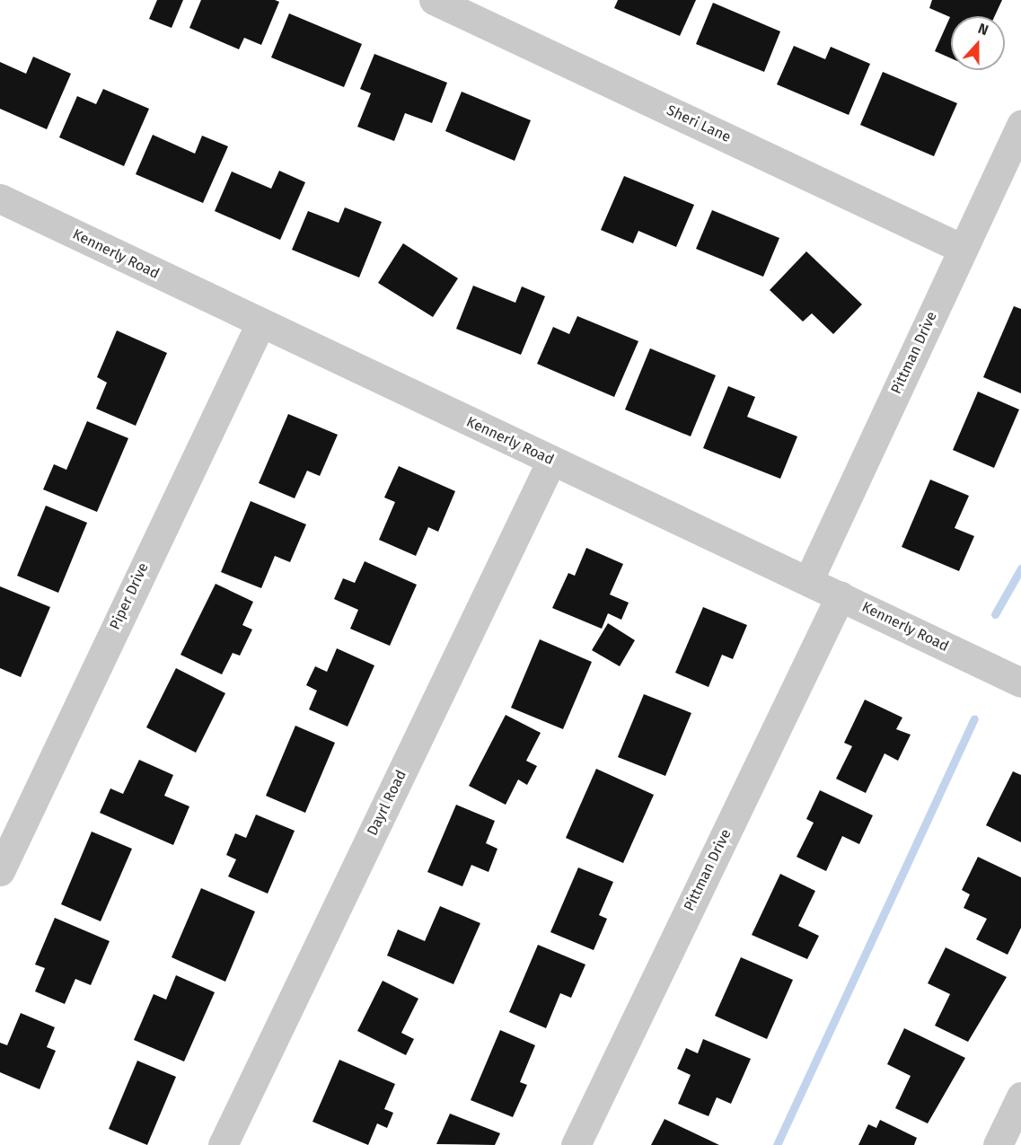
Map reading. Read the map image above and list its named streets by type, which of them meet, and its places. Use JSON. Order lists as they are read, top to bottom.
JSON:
{
  "streets": {
    "street": [
      "Sheri Lane",
      "Kennerly Road",
      "Pittman Drive",
      "Piper Drive",
      "Dayrl Road"
    ]
  },
  "crossings": [
    ["Sheri Lane", "Pittman Drive"],
    ["Kennerly Road", "Pittman Drive"],
    ["Kennerly Road", "Piper Drive"],
    ["Kennerly Road", "Dayrl Road"]
  ],
  "north": "top"
}
